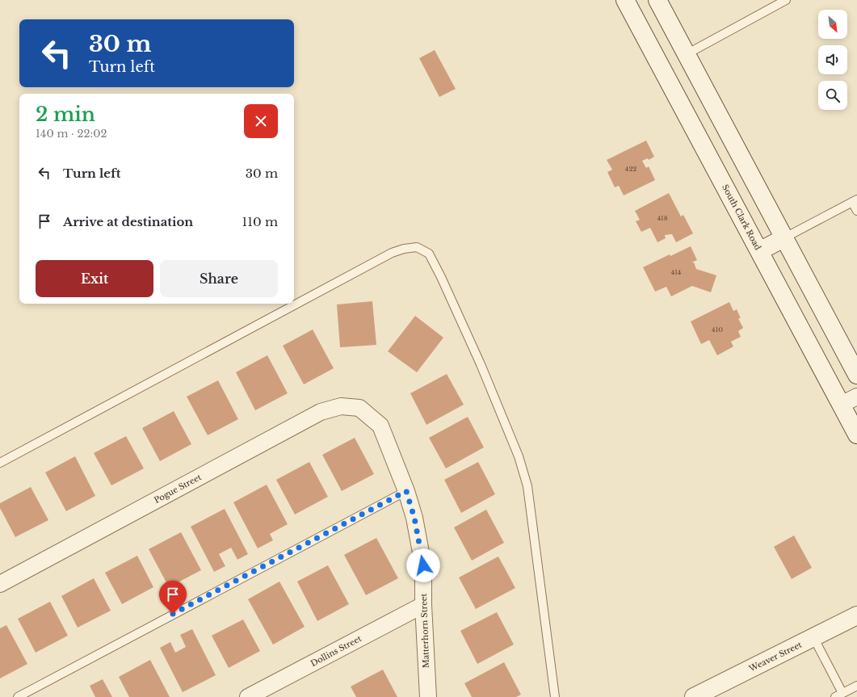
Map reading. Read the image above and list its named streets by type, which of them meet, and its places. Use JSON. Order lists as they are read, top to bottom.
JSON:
{
  "streets": {
    "main road": ["South Clark Road", "Weaver Street"],
    "street": ["Pogue Street", "Matterhorn Street", "Dollins Street"]
  },
  "crossings": [
    ["Pogue Street", "Matterhorn Street"],
    ["Matterhorn Street", "Dollins Street"]
  ],
  "house_numbers": [
    "422",
    "418",
    "414",
    "410"
  ],
  "north": "bottom right",
  "page": {
    "turn": ["30 m", "Turn left"],
    "heading": ["2 min", "140 m · 22:02"],
    "list": [
      {
        "name": "Turn left",
        "value": "30 m"
      },
      {
        "name": "Arrive at destination",
        "value": "110 m"
      }
    ],
    "buttons": ["Exit", "Share"]
  }
}
